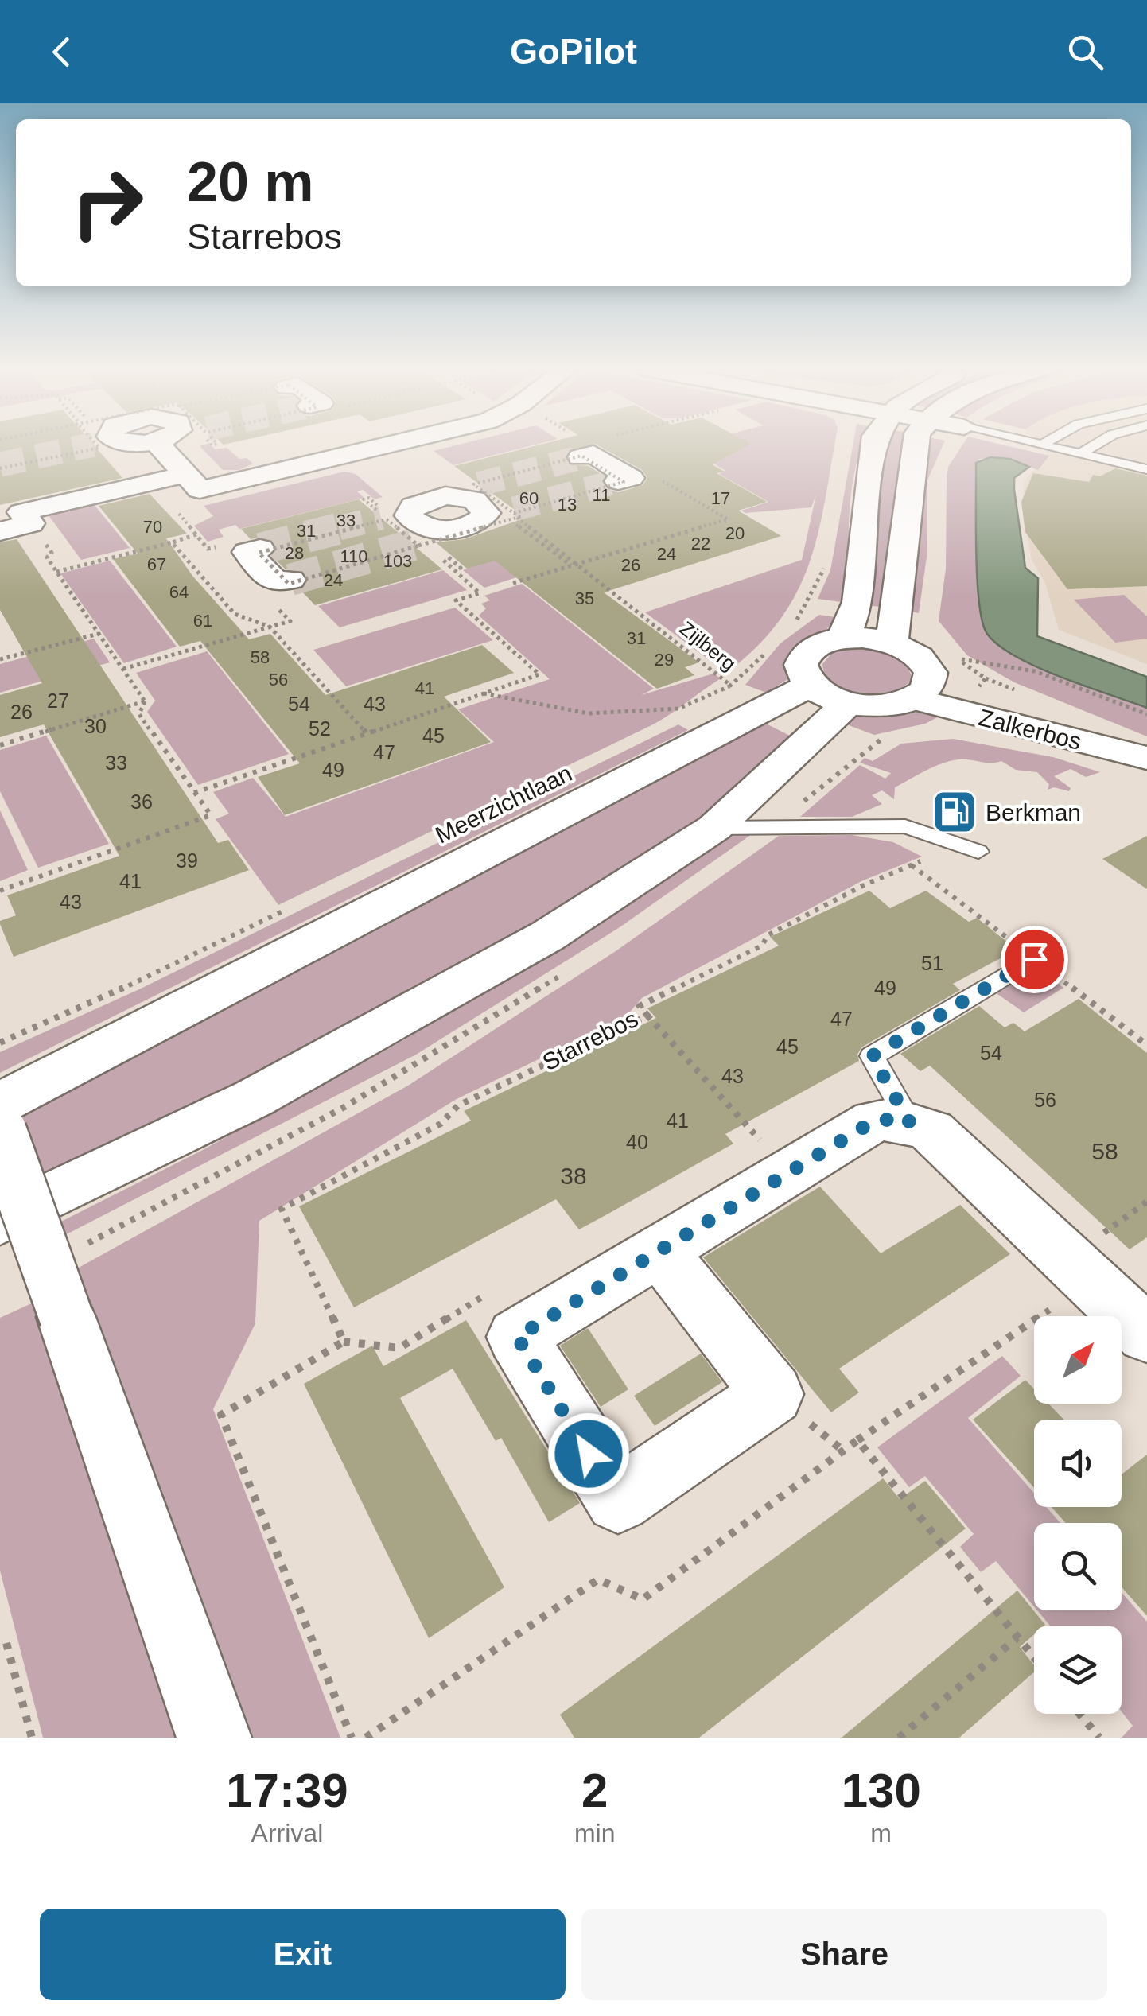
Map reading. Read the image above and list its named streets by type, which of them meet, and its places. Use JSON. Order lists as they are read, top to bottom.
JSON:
{
  "streets": {
    "street": ["Zalkerbos", "Meerzichtlaan"],
    "path": ["Zijlberg", "Starrebos"]
  },
  "places": {
    "fuel station": ["Berkman"]
  },
  "house_numbers": [
    "11",
    "60",
    "17",
    "13",
    "33",
    "70",
    "31",
    "20",
    "22",
    "28",
    "24",
    "110",
    "103",
    "67",
    "26",
    "24",
    "64",
    "35",
    "61",
    "31",
    "58",
    "29",
    "56",
    "41",
    "27",
    "54",
    "43",
    "26",
    "30",
    "52",
    "45",
    "47",
    "33",
    "49",
    "36",
    "39",
    "41",
    "43",
    "51",
    "49",
    "47",
    "45",
    "54",
    "43",
    "56",
    "41",
    "40",
    "58",
    "38"
  ],
  "north": "top right",
  "page": {
    "header": "GoPilot",
    "turn": ["20 m", "Starrebos"],
    "eta": [
      "17:39",
      "Arrival",
      "2",
      "min",
      "130",
      "m"
    ],
    "buttons": ["Exit", "Share"]
  }
}
